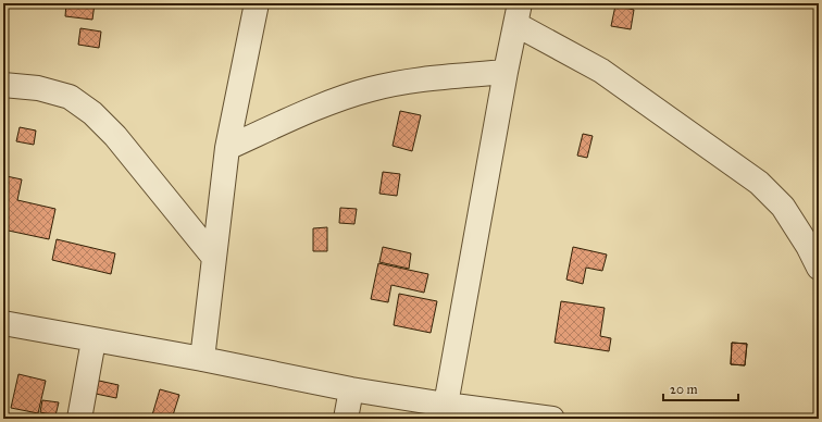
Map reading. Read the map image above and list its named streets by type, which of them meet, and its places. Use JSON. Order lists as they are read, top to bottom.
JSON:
{
  "scale_bar": "20 m"
}
